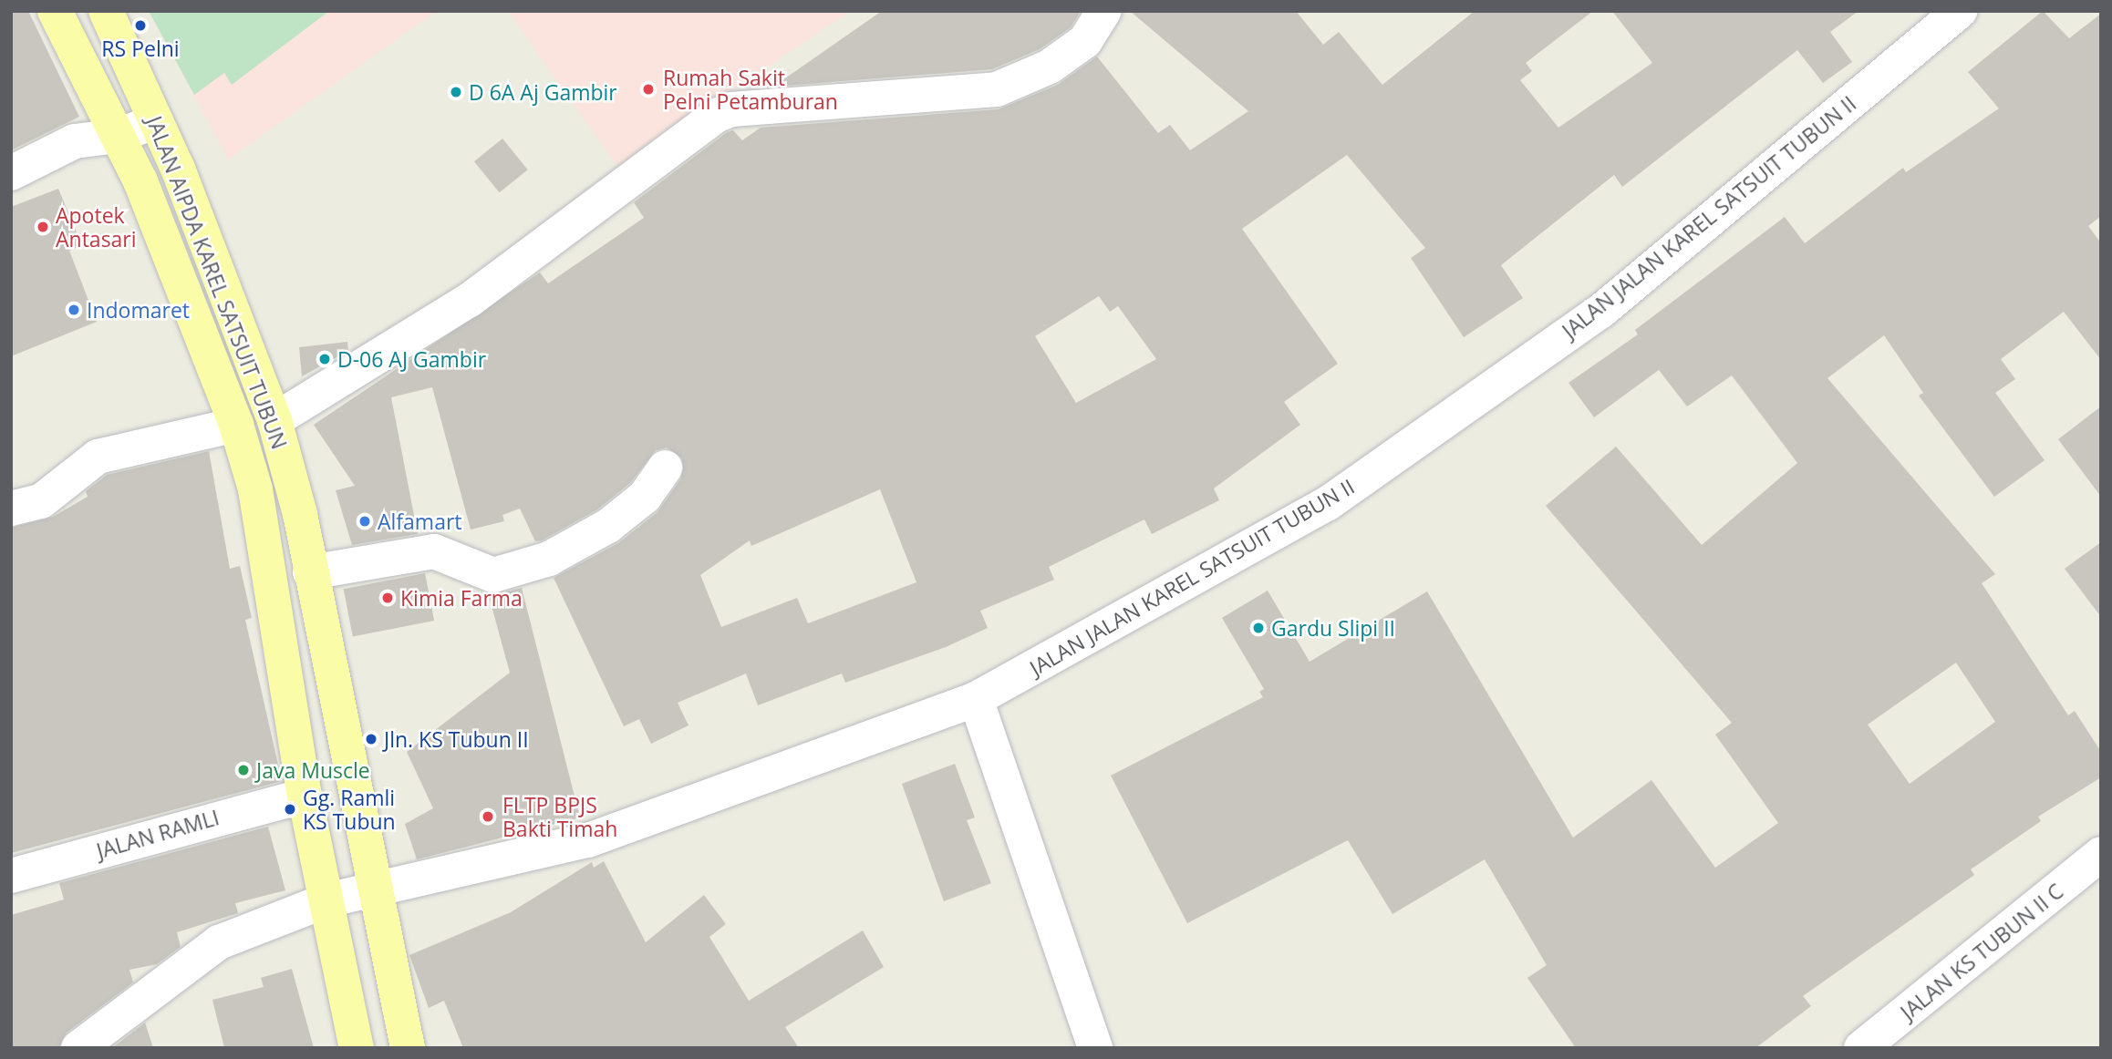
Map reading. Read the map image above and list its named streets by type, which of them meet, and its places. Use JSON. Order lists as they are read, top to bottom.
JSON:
{
  "streets": {
    "main road": ["JALAN AIPDA KAREL SATSUIT TUBUN"],
    "street": ["JALAN JALAN KAREL SATSUIT TUBUN II", "JALAN RAMLI", "JALAN KS TUBUN II C"]
  },
  "crossings": [
    ["JALAN JALAN KAREL SATSUIT TUBUN II", "JALAN AIPDA KAREL SATSUIT TUBUN"],
    ["JALAN AIPDA KAREL SATSUIT TUBUN", "JALAN RAMLI"]
  ],
  "places": [
    "RS Pelni",
    "Rumah Sakit Pelni Petamburan",
    "D 6A Aj Gambir",
    "Apotek Antasari",
    "Indomaret",
    "D-06 AJ Gambir",
    "Alfamart",
    "Kimia Farma",
    "Gardu Slipi II",
    "Jln. KS Tubun II",
    "Java Muscle",
    "Gg. Ramli KS Tubun",
    "FLTP BPJS Bakti Timah"
  ]
}
